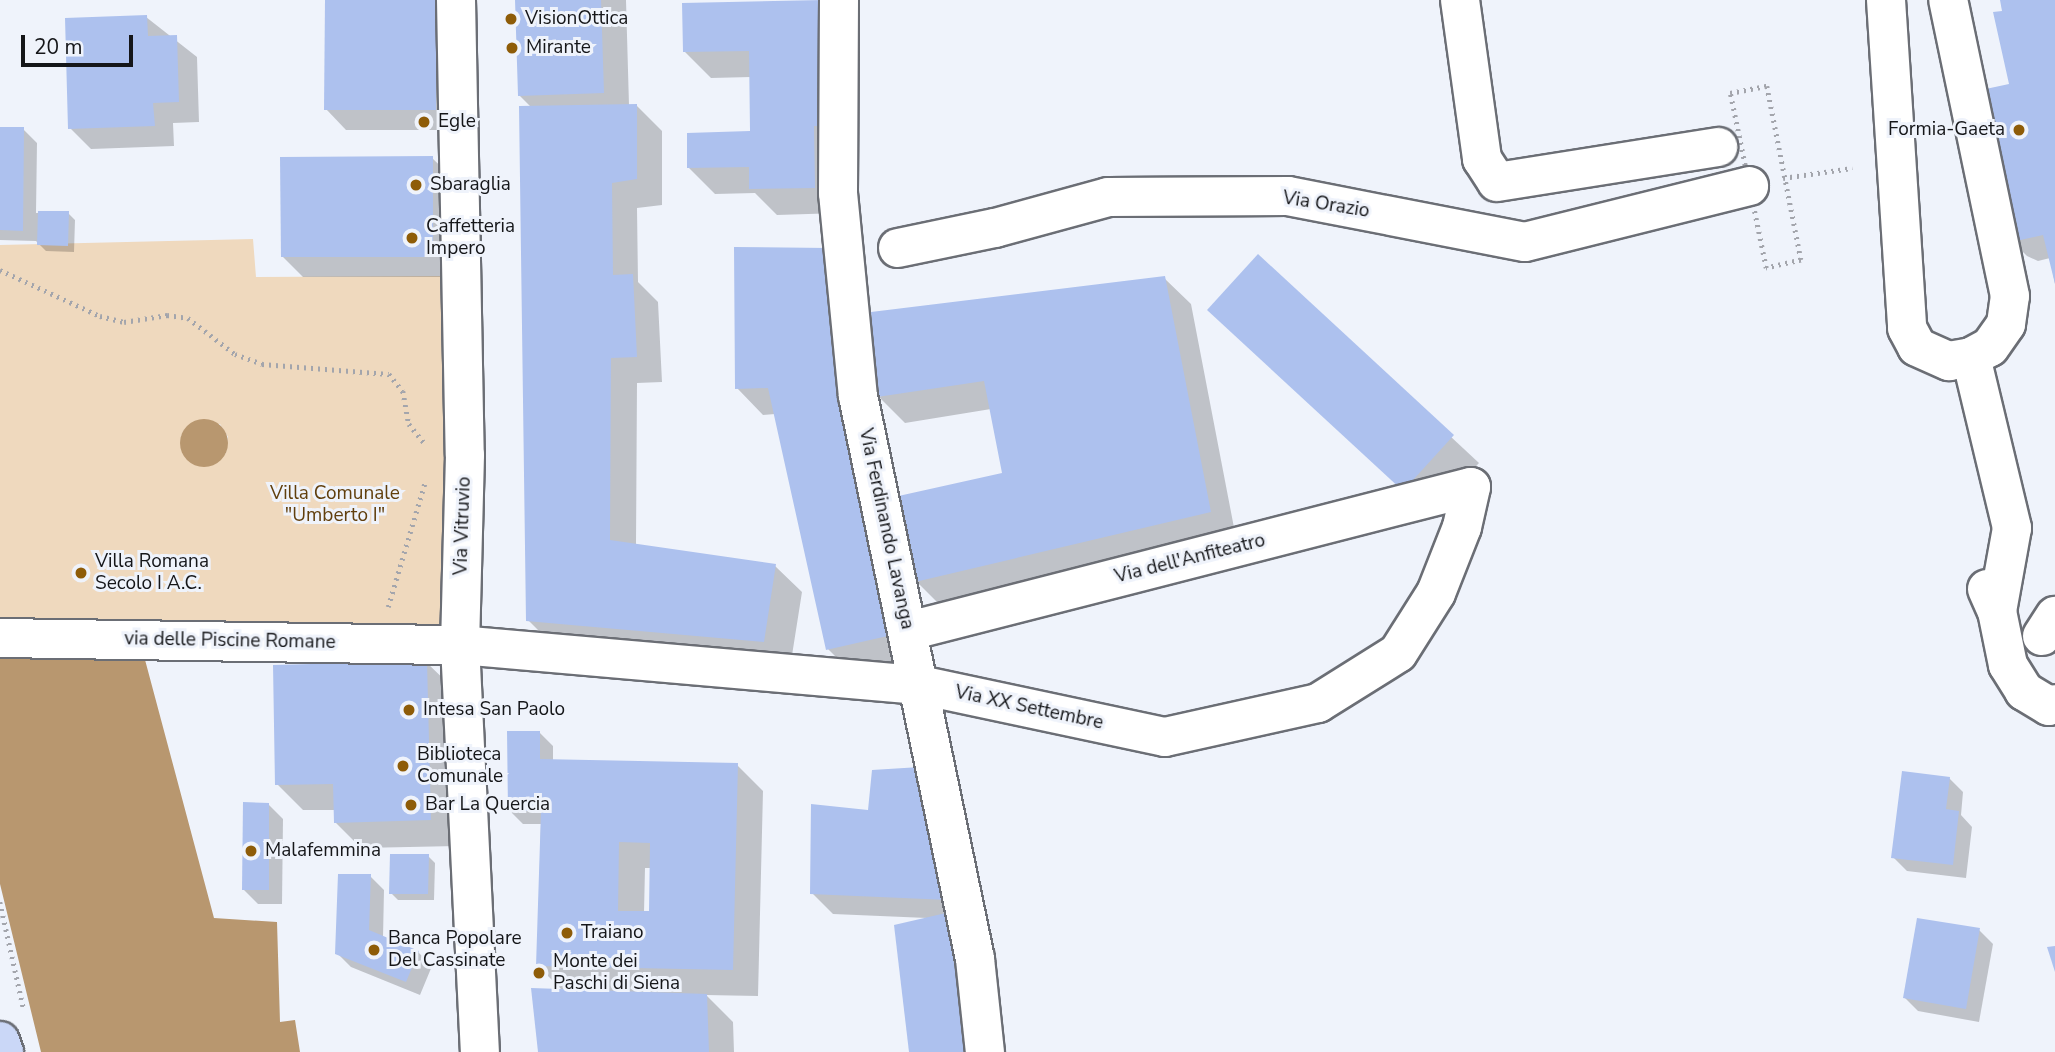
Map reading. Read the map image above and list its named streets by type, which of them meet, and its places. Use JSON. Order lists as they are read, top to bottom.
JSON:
{
  "streets": {
    "street": [
      "Via Orazio",
      "Via Vitruvio",
      "Via Ferdinando Lavanga",
      "Via dell'Anfiteatro",
      "via delle Piscine Romane",
      "Via XX Settembre"
    ]
  },
  "crossings": [
    ["Via Vitruvio", "via delle Piscine Romane"],
    ["Via Vitruvio", "Via XX Settembre"],
    ["Via Ferdinando Lavanga", "Via dell'Anfiteatro"],
    ["Via Ferdinando Lavanga", "Via XX Settembre"],
    ["Via dell'Anfiteatro", "Via XX Settembre"],
    ["via delle Piscine Romane", "Via XX Settembre"]
  ],
  "parks": ["Villa Comunale \"Umberto I\""],
  "places": [
    "VisionOttica",
    "Mirante",
    "Egle",
    "Formia-Gaeta",
    "Sbaraglia",
    "Caffetteria Impero",
    "Villa Romana Secolo I A.C.",
    "Intesa San Paolo",
    "Biblioteca Comunale",
    "Bar La Quercia",
    "Malafemmina",
    "Traiano",
    "Banca Popolare Del Cassinate",
    "Monte dei Paschi di Siena"
  ],
  "scale_bar": "20 m"
}
